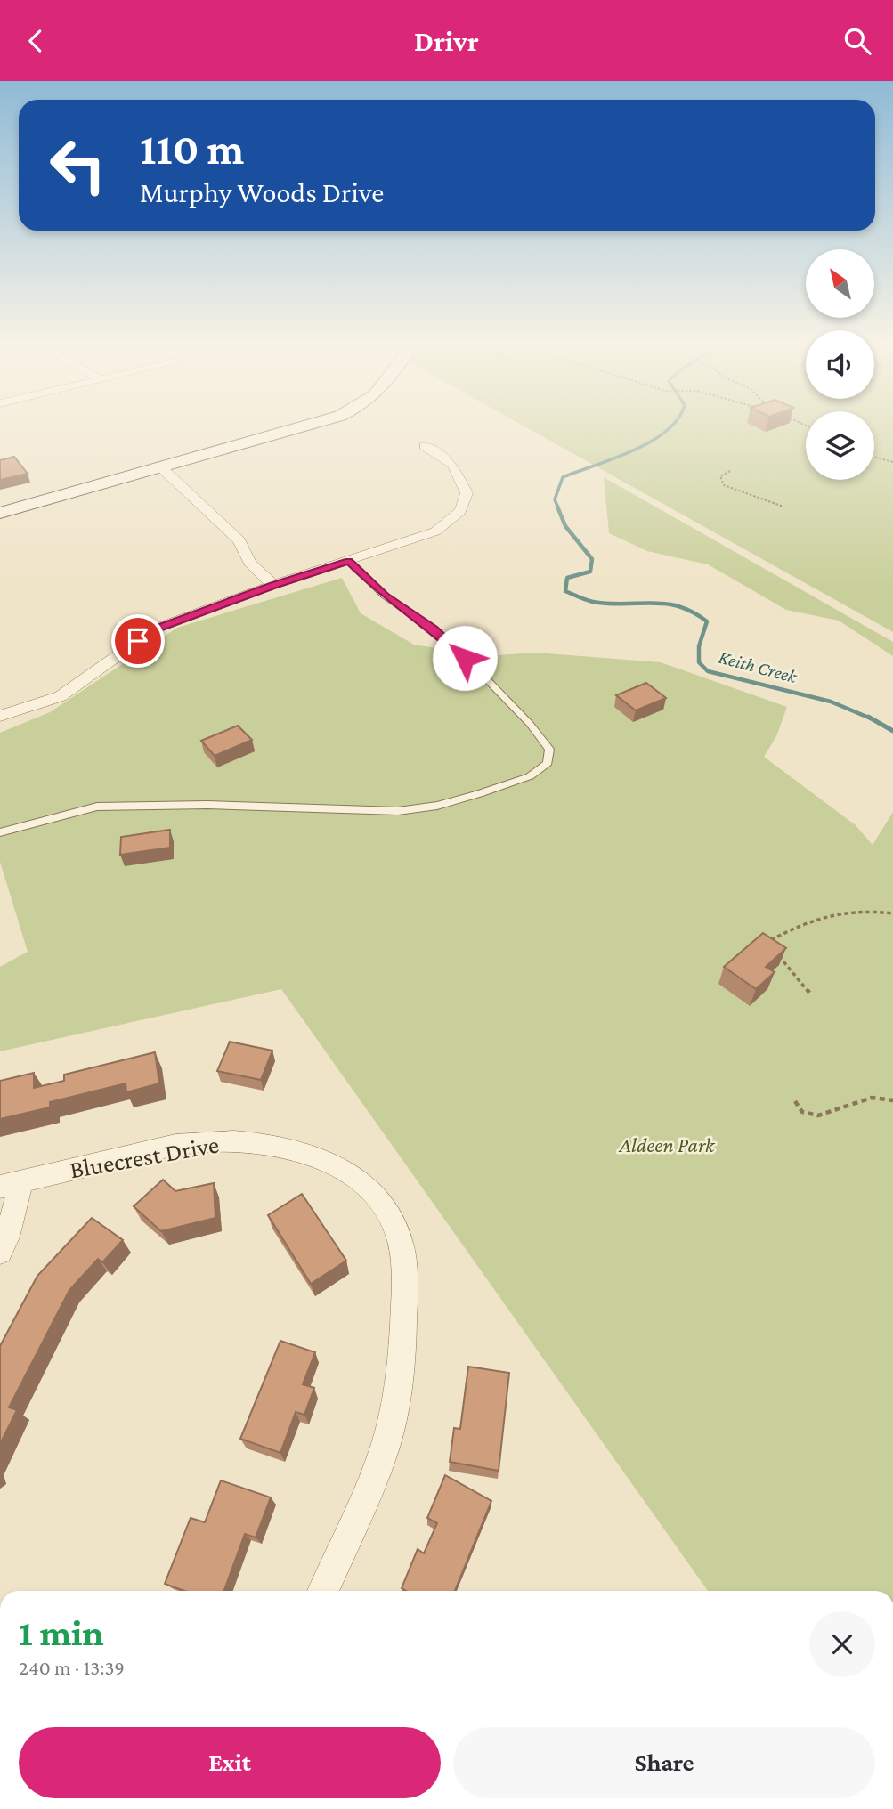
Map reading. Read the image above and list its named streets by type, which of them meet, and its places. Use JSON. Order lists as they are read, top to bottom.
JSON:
{
  "streets": {
    "street": ["Bluecrest Drive"]
  },
  "water": ["Keith Creek"],
  "parks": ["Aldeen Park"],
  "north": "top left",
  "page": {
    "header": "Drivr",
    "turn": ["110 m", "Murphy Woods Drive"],
    "heading": ["1 min", "240 m · 13:39"],
    "buttons": ["Exit", "Share"]
  }
}
